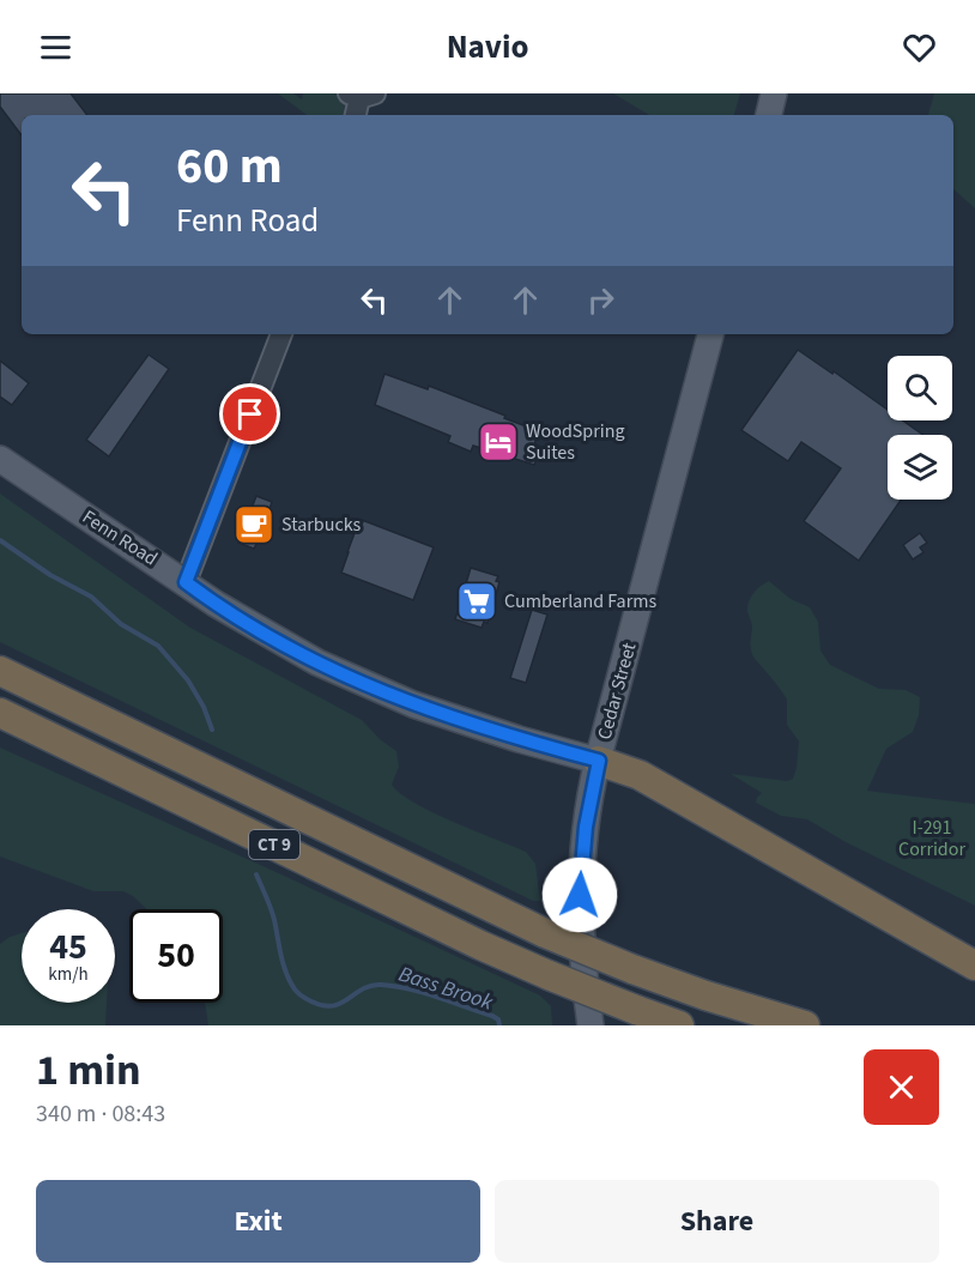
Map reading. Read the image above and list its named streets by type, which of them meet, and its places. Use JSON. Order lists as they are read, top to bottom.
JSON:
{
  "streets": {
    "highway": ["CT 9"],
    "main road": ["Fenn Road", "Cedar Street"]
  },
  "crossings": [
    ["Fenn Road", "Cedar Street"]
  ],
  "water": ["Bass Brook"],
  "parks": ["I-291 Corridor"],
  "places": {
    "hotel": ["WoodSpring Suites"],
    "cafe": ["Starbucks"],
    "supermarket": ["Cumberland Farms"]
  },
  "page": {
    "header": "Navio",
    "turn": ["60 m", "Fenn Road"],
    "speed": "45 km/h",
    "limit": "50",
    "heading": ["1 min", "340 m · 08:43"],
    "buttons": ["Exit", "Share"]
  }
}
